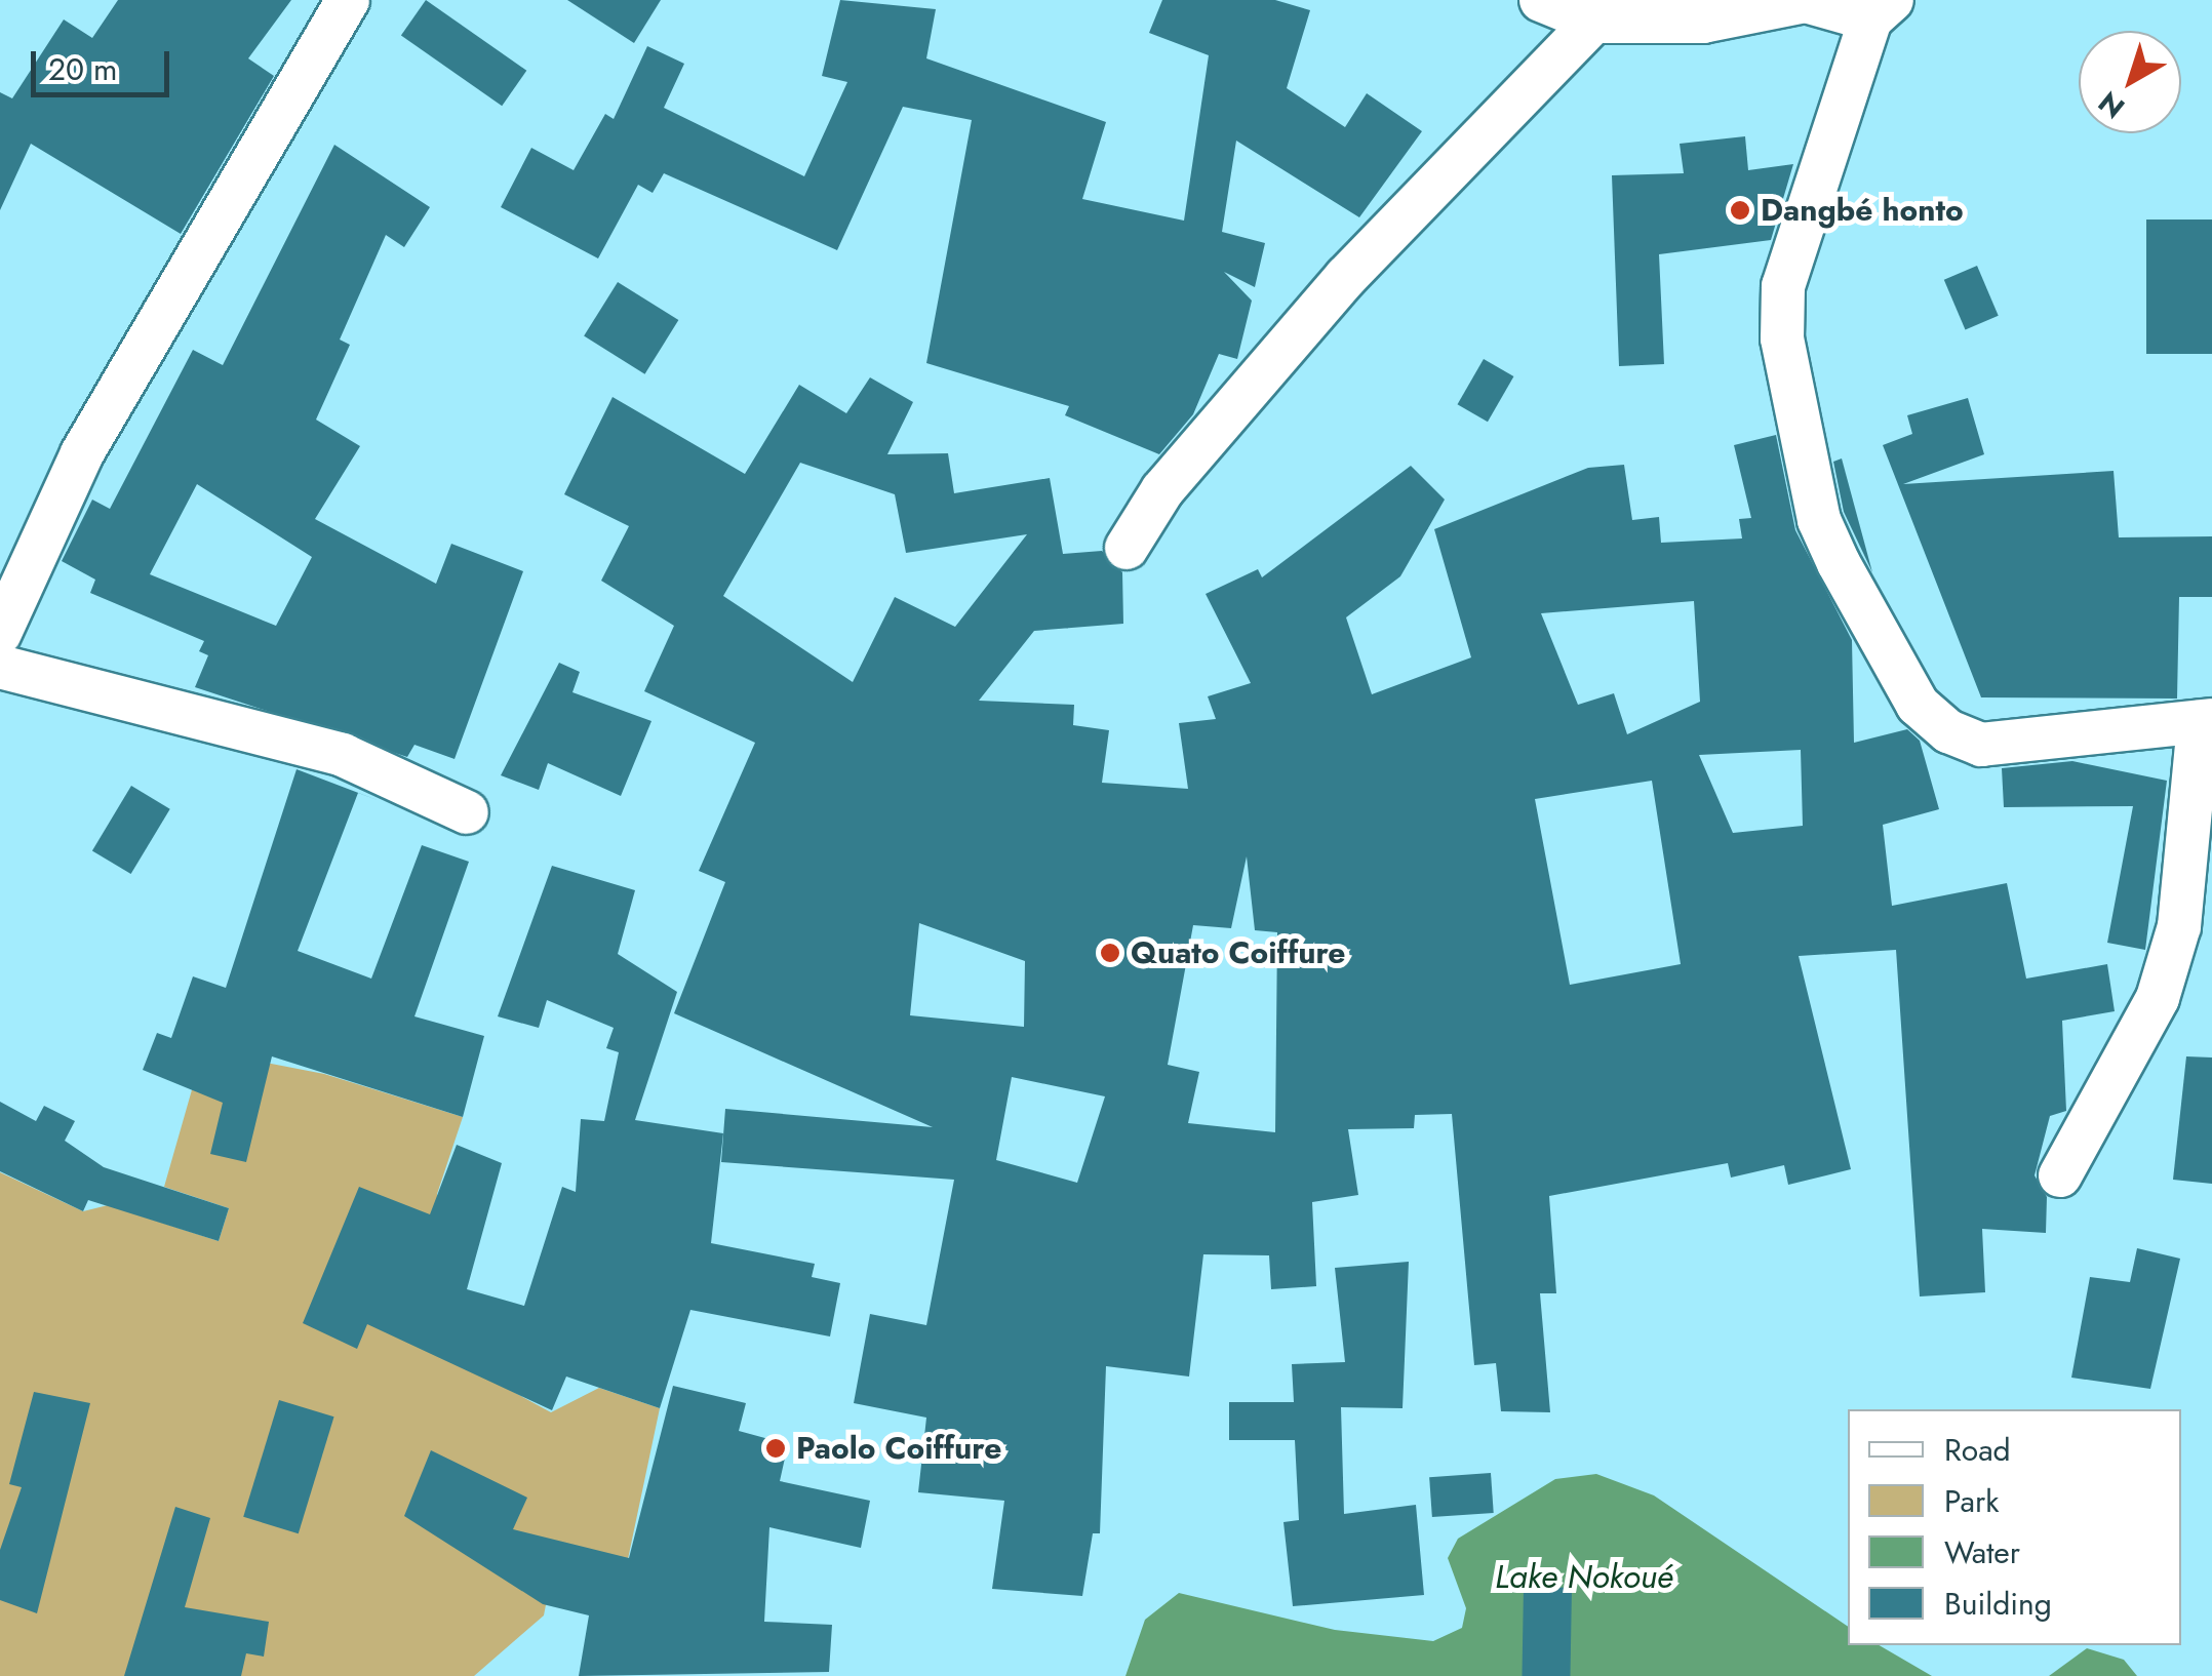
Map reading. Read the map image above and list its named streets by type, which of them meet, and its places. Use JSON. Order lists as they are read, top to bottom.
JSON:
{
  "water": ["Lake Nokoué"],
  "places": ["Dangbé honto", "Quato Coiffure", "Paolo Coiffure"],
  "legend": [
    "Road",
    "Park",
    "Water",
    "Building"
  ],
  "scale_bar": "20 m",
  "north": "bottom left"
}
